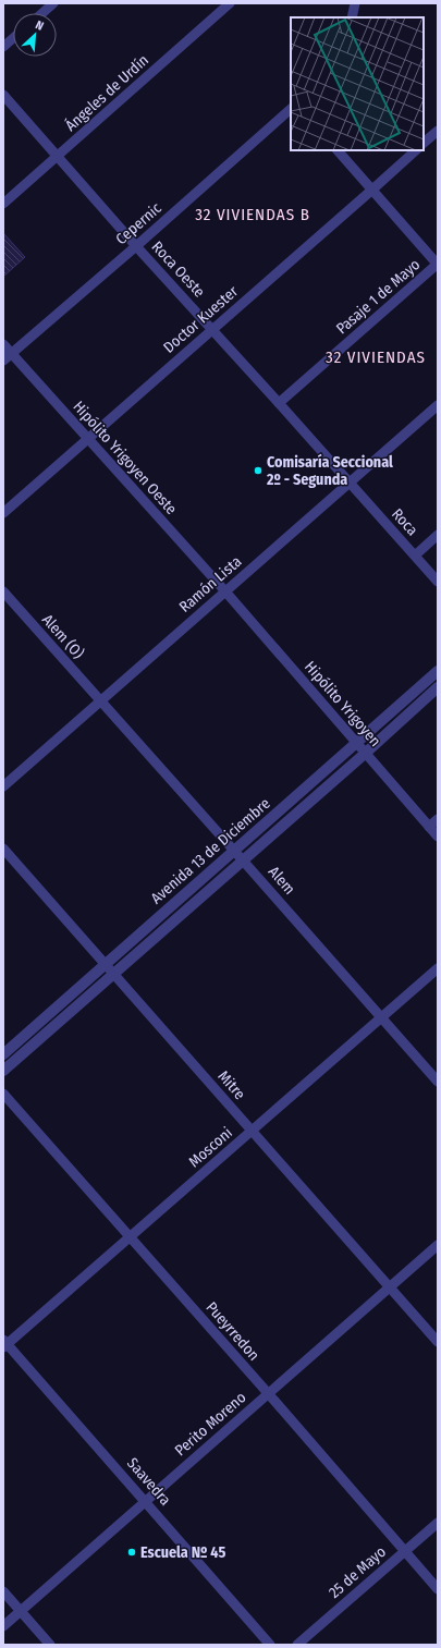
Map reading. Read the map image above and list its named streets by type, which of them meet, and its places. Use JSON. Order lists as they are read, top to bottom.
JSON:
{
  "streets": {
    "street": [
      "Ángeles de Urdín",
      "Cepernic",
      "Roca Oeste",
      "Pasaje 1 de Mayo",
      "Doctor Kuester",
      "Hipólito Yrigoyen Oeste",
      "Roca",
      "Ramón Lista",
      "Alem (O)",
      "Hipólito Yrigoyen",
      "Avenida 13 de Diciembre",
      "Alem",
      "Mitre",
      "Mosconi",
      "Pueyrredon",
      "Perito Moreno",
      "Saavedra",
      "25 de Mayo"
    ]
  },
  "crossings": [
    ["Ángeles de Urdín", "Roca Oeste"],
    ["Cepernic", "Roca Oeste"],
    ["Cepernic", "Hipólito Yrigoyen Oeste"],
    ["Roca Oeste", "Pasaje 1 de Mayo"],
    ["Roca Oeste", "Doctor Kuester"],
    ["Roca Oeste", "Roca"],
    ["Roca Oeste", "Ramón Lista"],
    ["Doctor Kuester", "Hipólito Yrigoyen Oeste"],
    ["Hipólito Yrigoyen Oeste", "Ramón Lista"],
    ["Hipólito Yrigoyen Oeste", "Hipólito Yrigoyen"],
    ["Roca", "Ramón Lista"],
    ["Ramón Lista", "Alem (O)"],
    ["Ramón Lista", "Hipólito Yrigoyen"],
    ["Ramón Lista", "Alem"],
    ["Alem (O)", "Alem"],
    ["Hipólito Yrigoyen", "Avenida 13 de Diciembre"],
    ["Avenida 13 de Diciembre", "Alem"],
    ["Avenida 13 de Diciembre", "Mitre"],
    ["Alem", "Mosconi"],
    ["Mitre", "Mosconi"],
    ["Mitre", "Perito Moreno"],
    ["Mosconi", "Pueyrredon"],
    ["Mosconi", "Saavedra"],
    ["Pueyrredon", "Perito Moreno"],
    ["Pueyrredon", "25 de Mayo"],
    ["Perito Moreno", "Saavedra"]
  ],
  "districts": ["32 VIVIENDAS B", "32 VIVIENDAS"],
  "places": ["Comisaría Seccional 2º - Segunda", "Escuela Nº 45"],
  "north": "top right"
}
